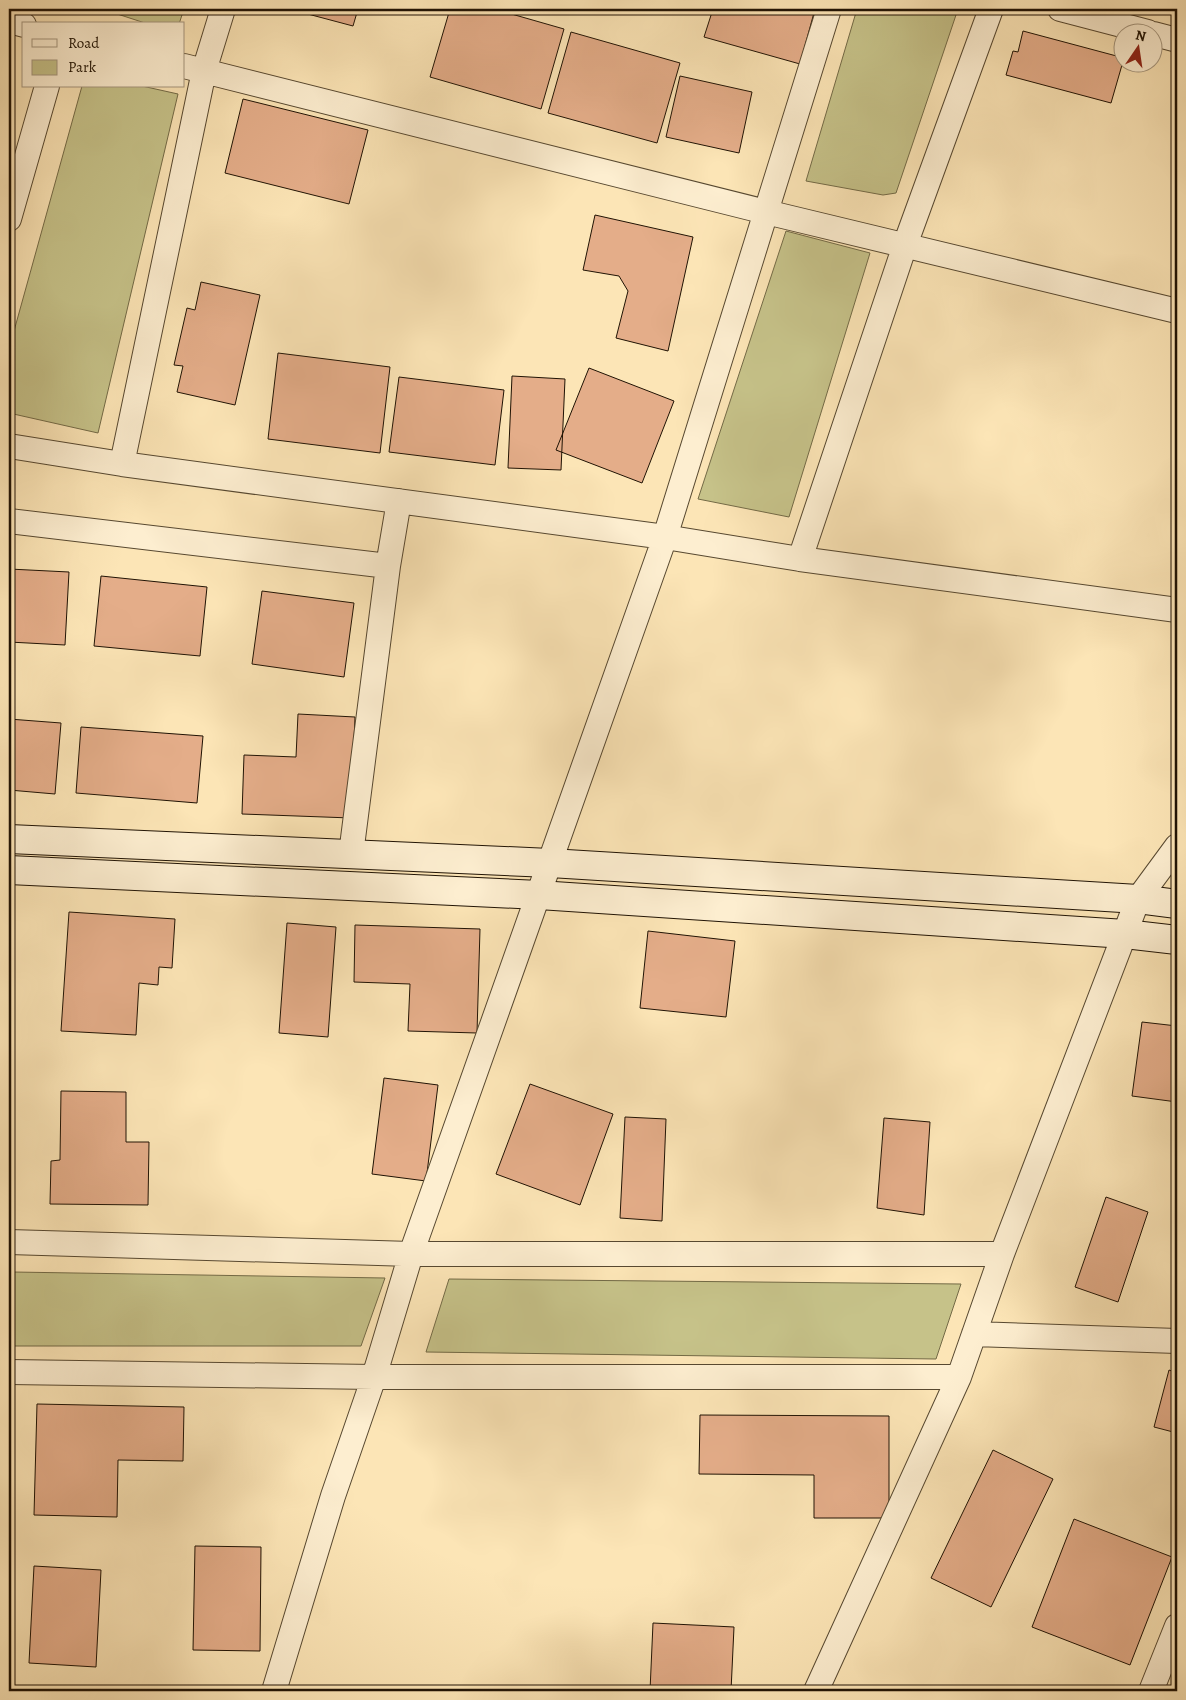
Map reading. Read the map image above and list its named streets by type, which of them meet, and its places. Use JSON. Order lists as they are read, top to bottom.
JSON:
{
  "legend": ["Road", "Park"],
  "north": "top"
}
